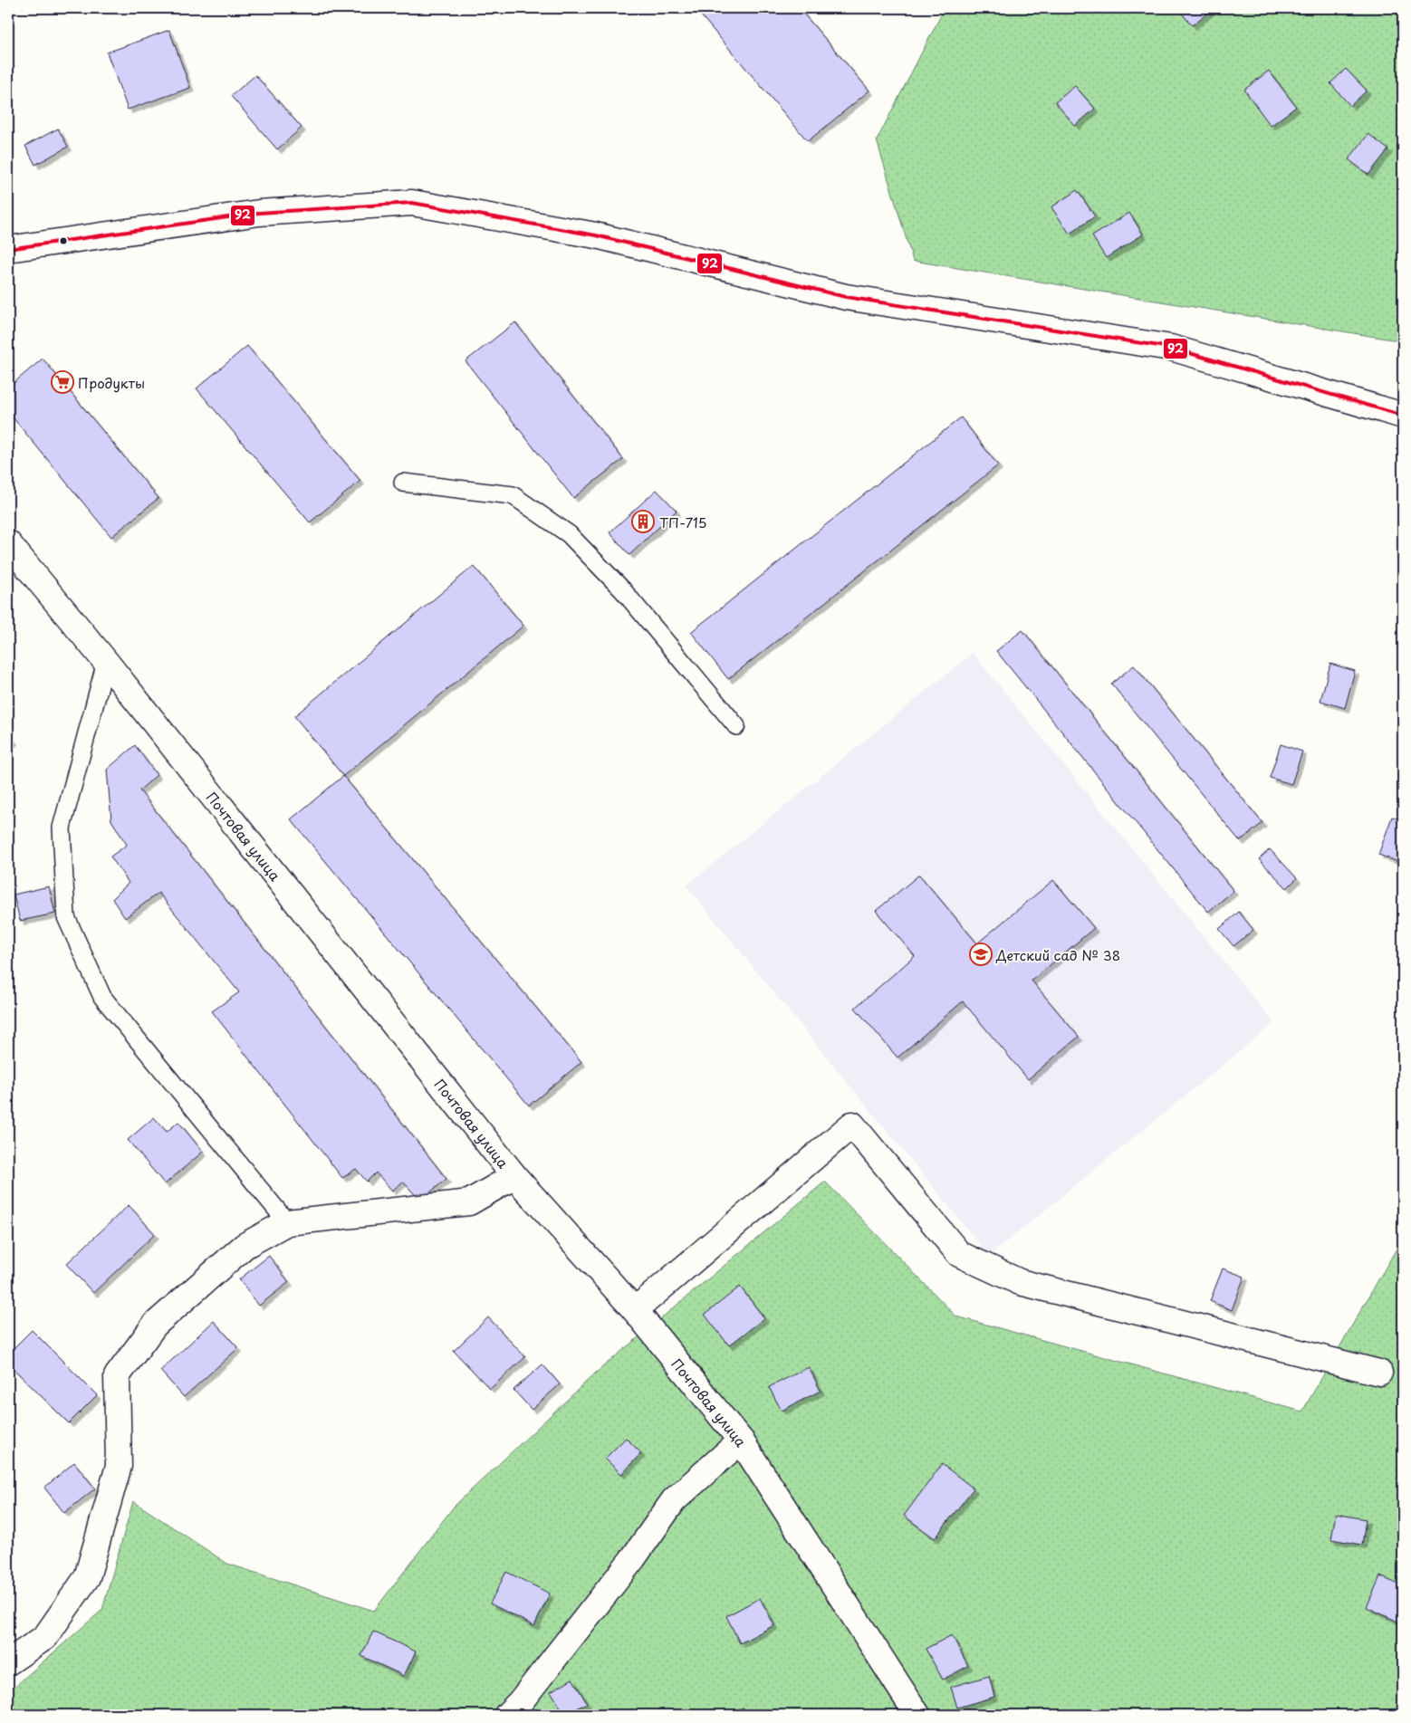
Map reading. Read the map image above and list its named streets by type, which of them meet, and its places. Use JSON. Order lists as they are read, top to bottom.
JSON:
{
  "streets": {
    "street": ["Почтовая улица"]
  },
  "places": {
    "supermarket": ["Продукты"],
    "building": ["ТП-715"],
    "school or university": ["Детский сад № 38"]
  },
  "lines": ["transit line 92"]
}
